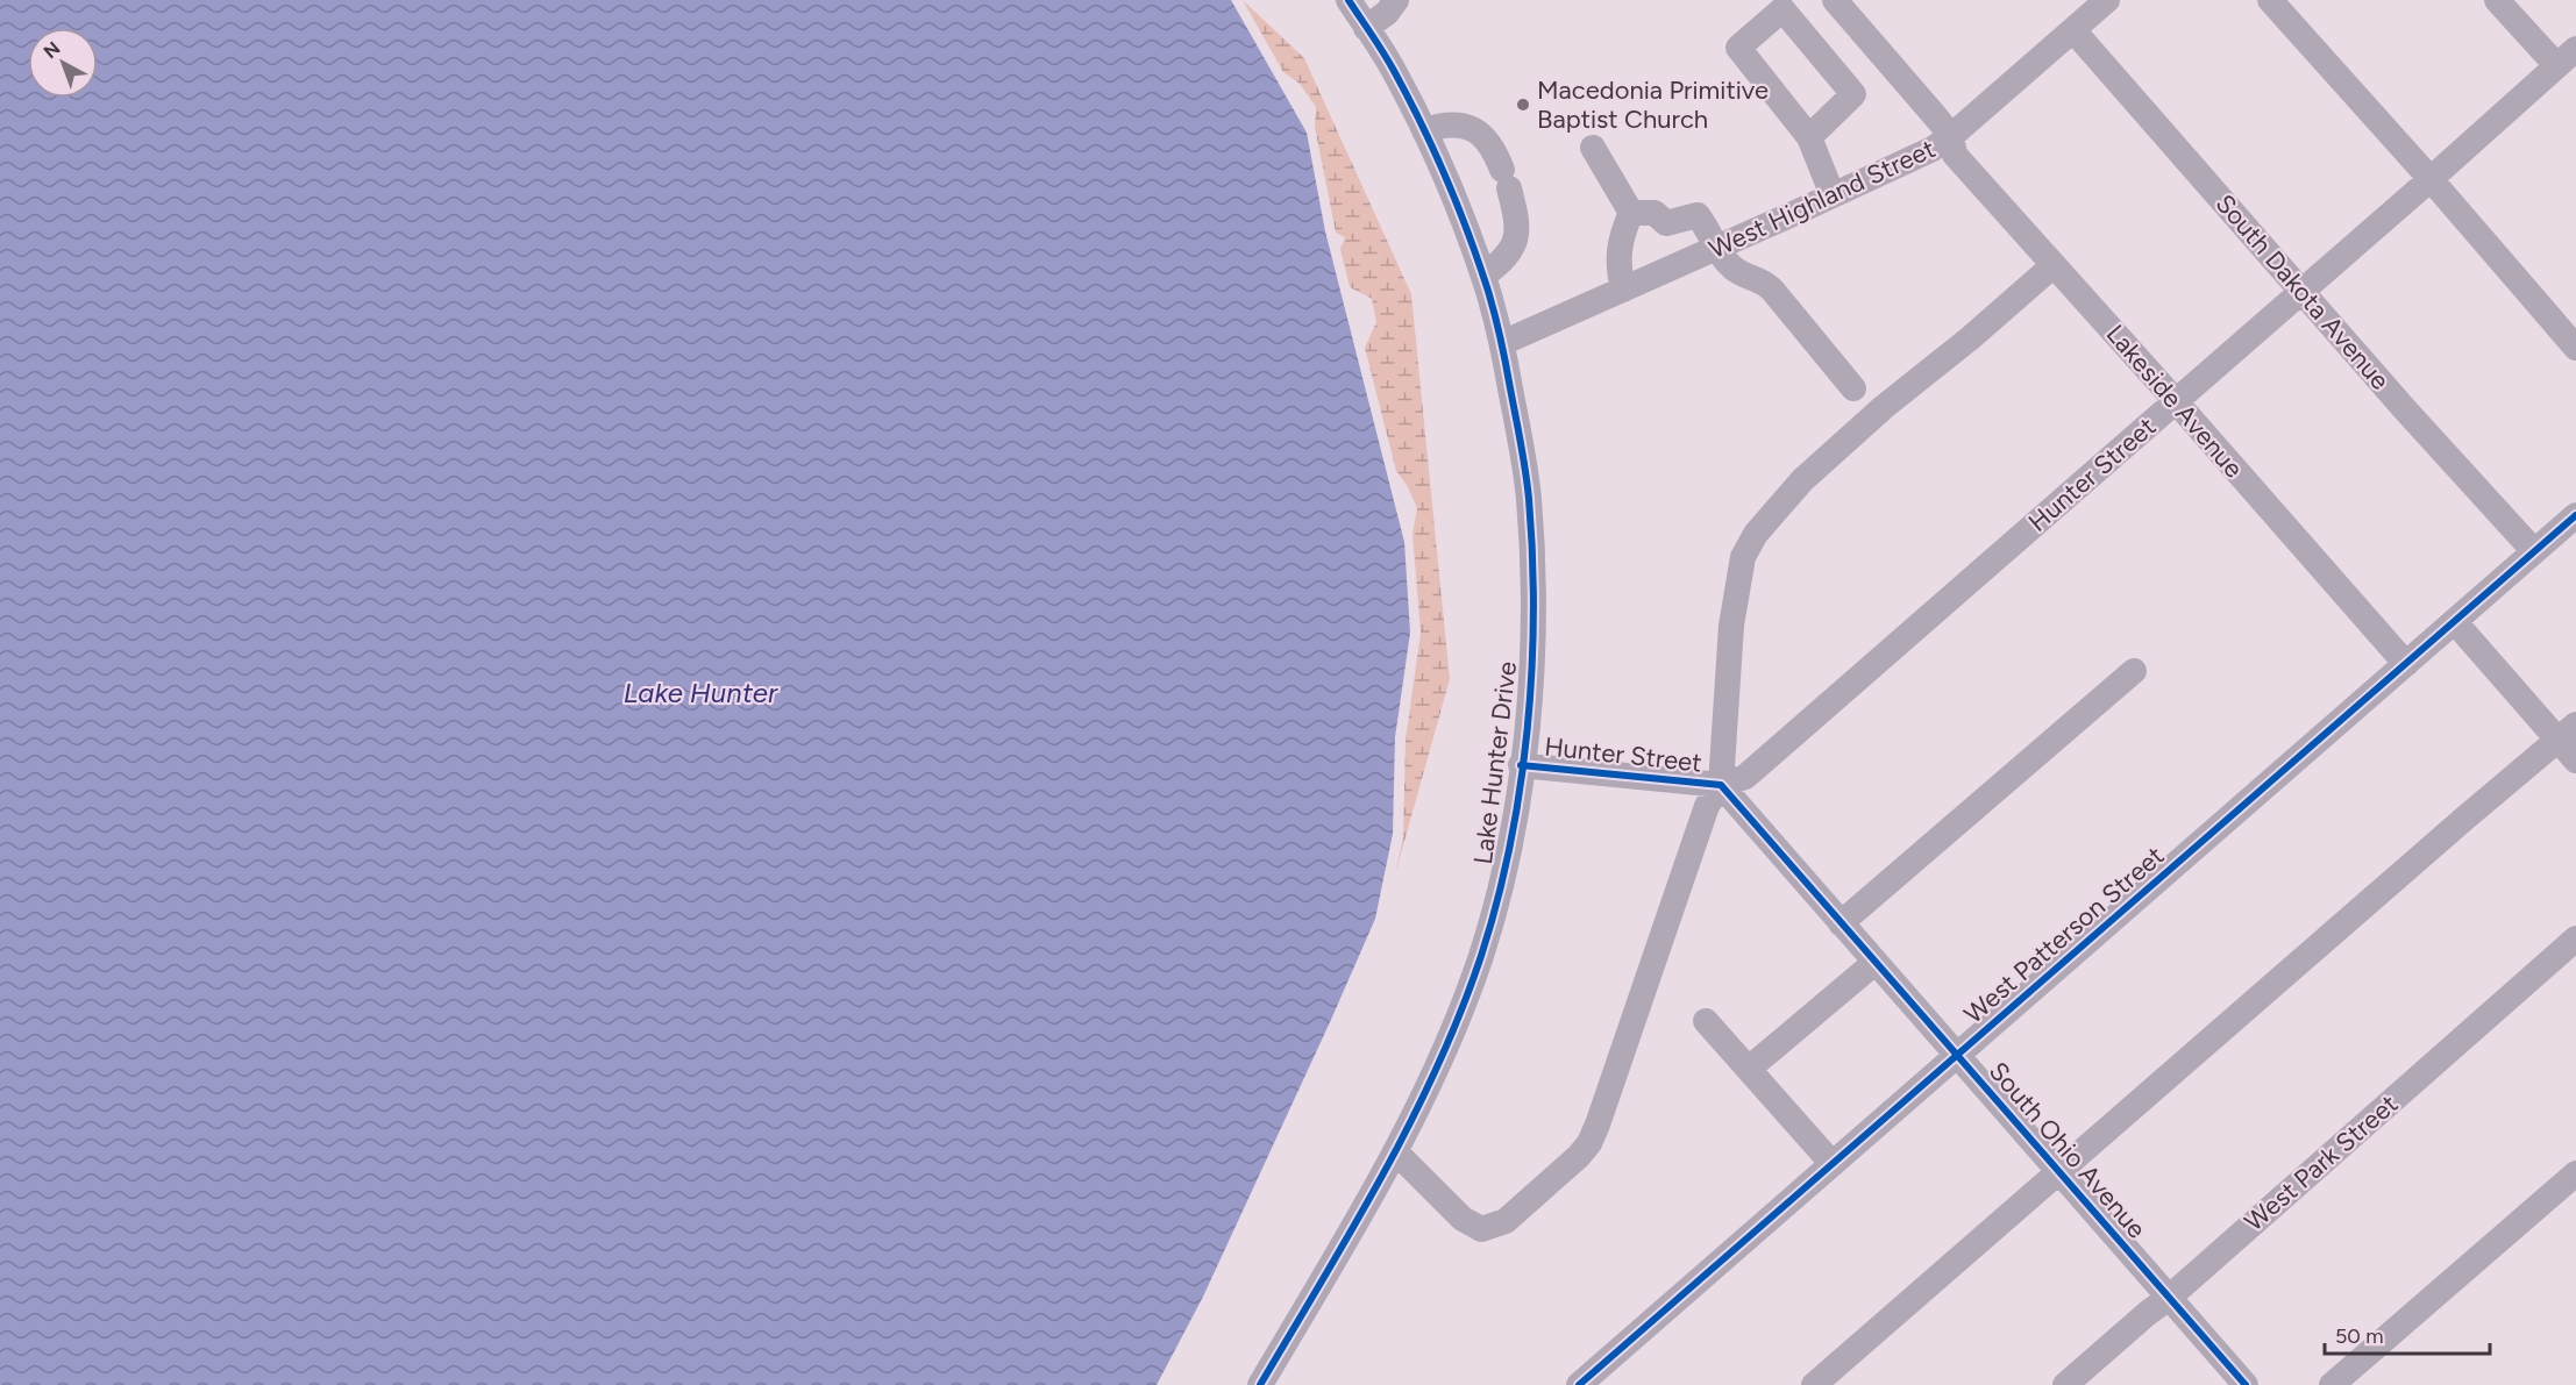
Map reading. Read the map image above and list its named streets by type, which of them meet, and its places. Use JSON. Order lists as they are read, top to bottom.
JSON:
{
  "streets": {
    "street": [
      "West Highland Street",
      "South Dakota Avenue",
      "Lakeside Avenue",
      "Hunter Street",
      "Lake Hunter Drive",
      "West Patterson Street",
      "South Ohio Avenue",
      "West Park Street"
    ]
  },
  "crossings": [
    ["West Highland Street", "South Dakota Avenue"],
    ["West Highland Street", "Lakeside Avenue"],
    ["West Highland Street", "Lake Hunter Drive"],
    ["South Dakota Avenue", "Hunter Street"],
    ["South Dakota Avenue", "West Patterson Street"],
    ["Lakeside Avenue", "Hunter Street"],
    ["Lakeside Avenue", "West Patterson Street"],
    ["Hunter Street", "Lake Hunter Drive"],
    ["Hunter Street", "South Ohio Avenue"],
    ["West Patterson Street", "South Ohio Avenue"],
    ["South Ohio Avenue", "West Park Street"]
  ],
  "water": ["Lake Hunter"],
  "places": ["Macedonia Primitive Baptist Church"],
  "scale_bar": "50 m",
  "north": "top left"
}
